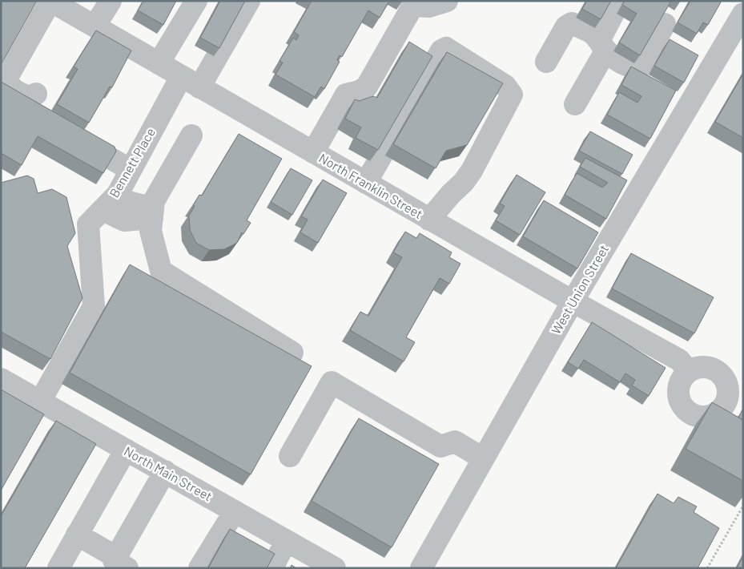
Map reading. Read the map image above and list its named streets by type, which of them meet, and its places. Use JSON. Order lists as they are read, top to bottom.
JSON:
{
  "streets": {
    "street": [
      "Bennett Place",
      "North Franklin Street",
      "West Union Street",
      "North Main Street"
    ]
  },
  "crossings": [
    ["Bennett Place", "North Franklin Street"],
    ["North Franklin Street", "West Union Street"]
  ]
}
